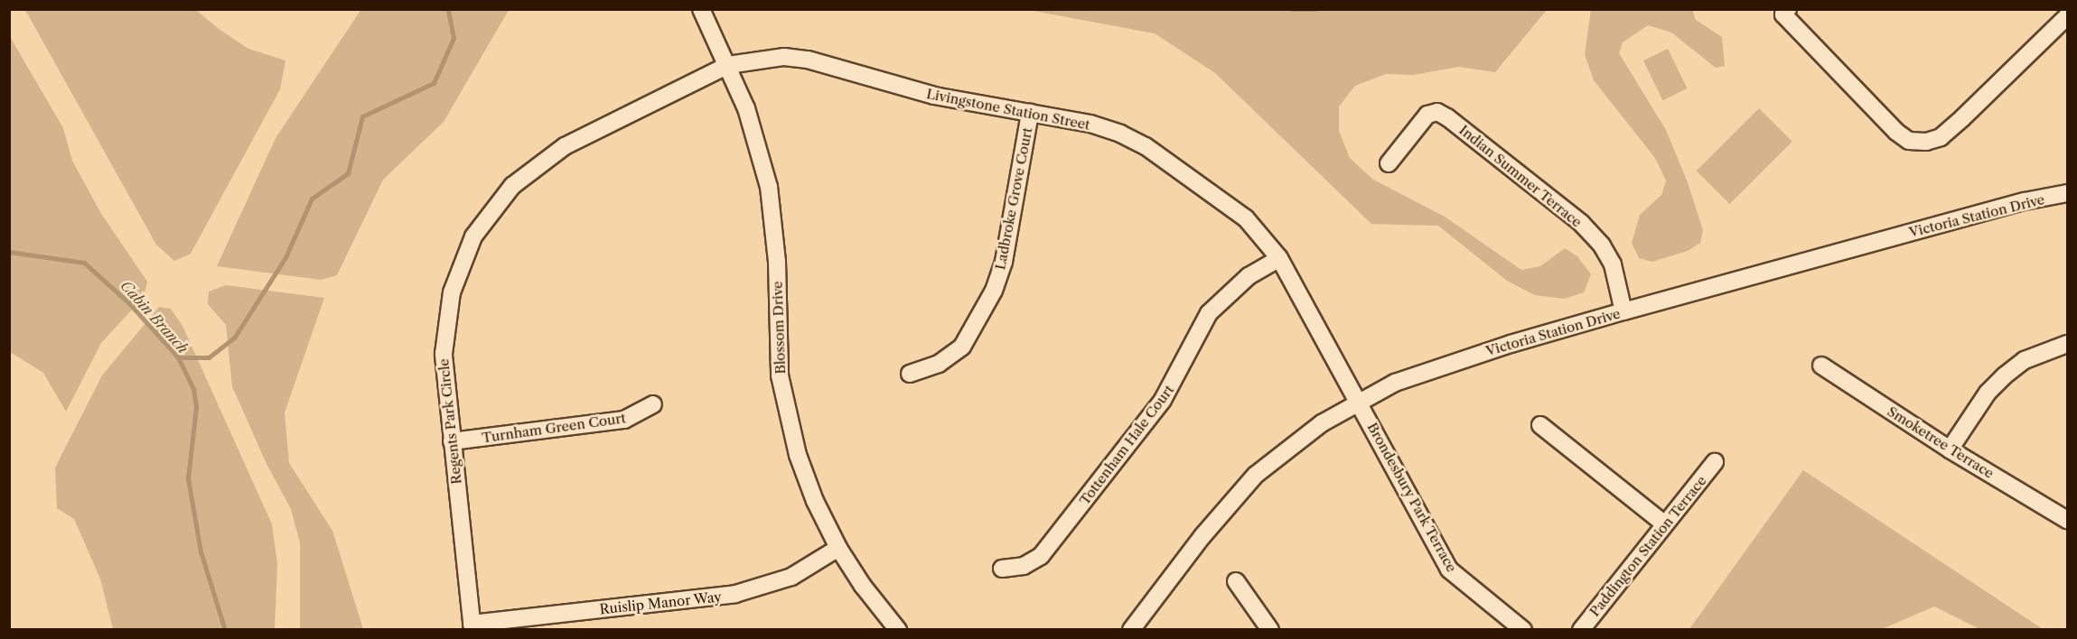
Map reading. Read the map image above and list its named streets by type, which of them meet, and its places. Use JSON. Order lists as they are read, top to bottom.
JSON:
{
  "streets": {
    "street": [
      "Livingstone Station Street",
      "Indian Summer Terrace",
      "Ladbroke Grove Court",
      "Victoria Station Drive",
      "Blossom Drive",
      "Regents Park Circle",
      "Turnham Green Court",
      "Smoketree Terrace",
      "Tottenham Hale Court",
      "Brondesbury Park Terrace",
      "Paddington Station Terrace",
      "Ruislip Manor Way"
    ]
  },
  "crossings": [
    ["Livingstone Station Street", "Ladbroke Grove Court"],
    ["Livingstone Station Street", "Victoria Station Drive"],
    ["Livingstone Station Street", "Blossom Drive"],
    ["Livingstone Station Street", "Regents Park Circle"],
    ["Livingstone Station Street", "Tottenham Hale Court"],
    ["Livingstone Station Street", "Brondesbury Park Terrace"],
    ["Indian Summer Terrace", "Victoria Station Drive"],
    ["Victoria Station Drive", "Brondesbury Park Terrace"],
    ["Blossom Drive", "Regents Park Circle"],
    ["Blossom Drive", "Ruislip Manor Way"],
    ["Regents Park Circle", "Turnham Green Court"],
    ["Regents Park Circle", "Ruislip Manor Way"]
  ],
  "water": ["Cabin Branch"]
}
